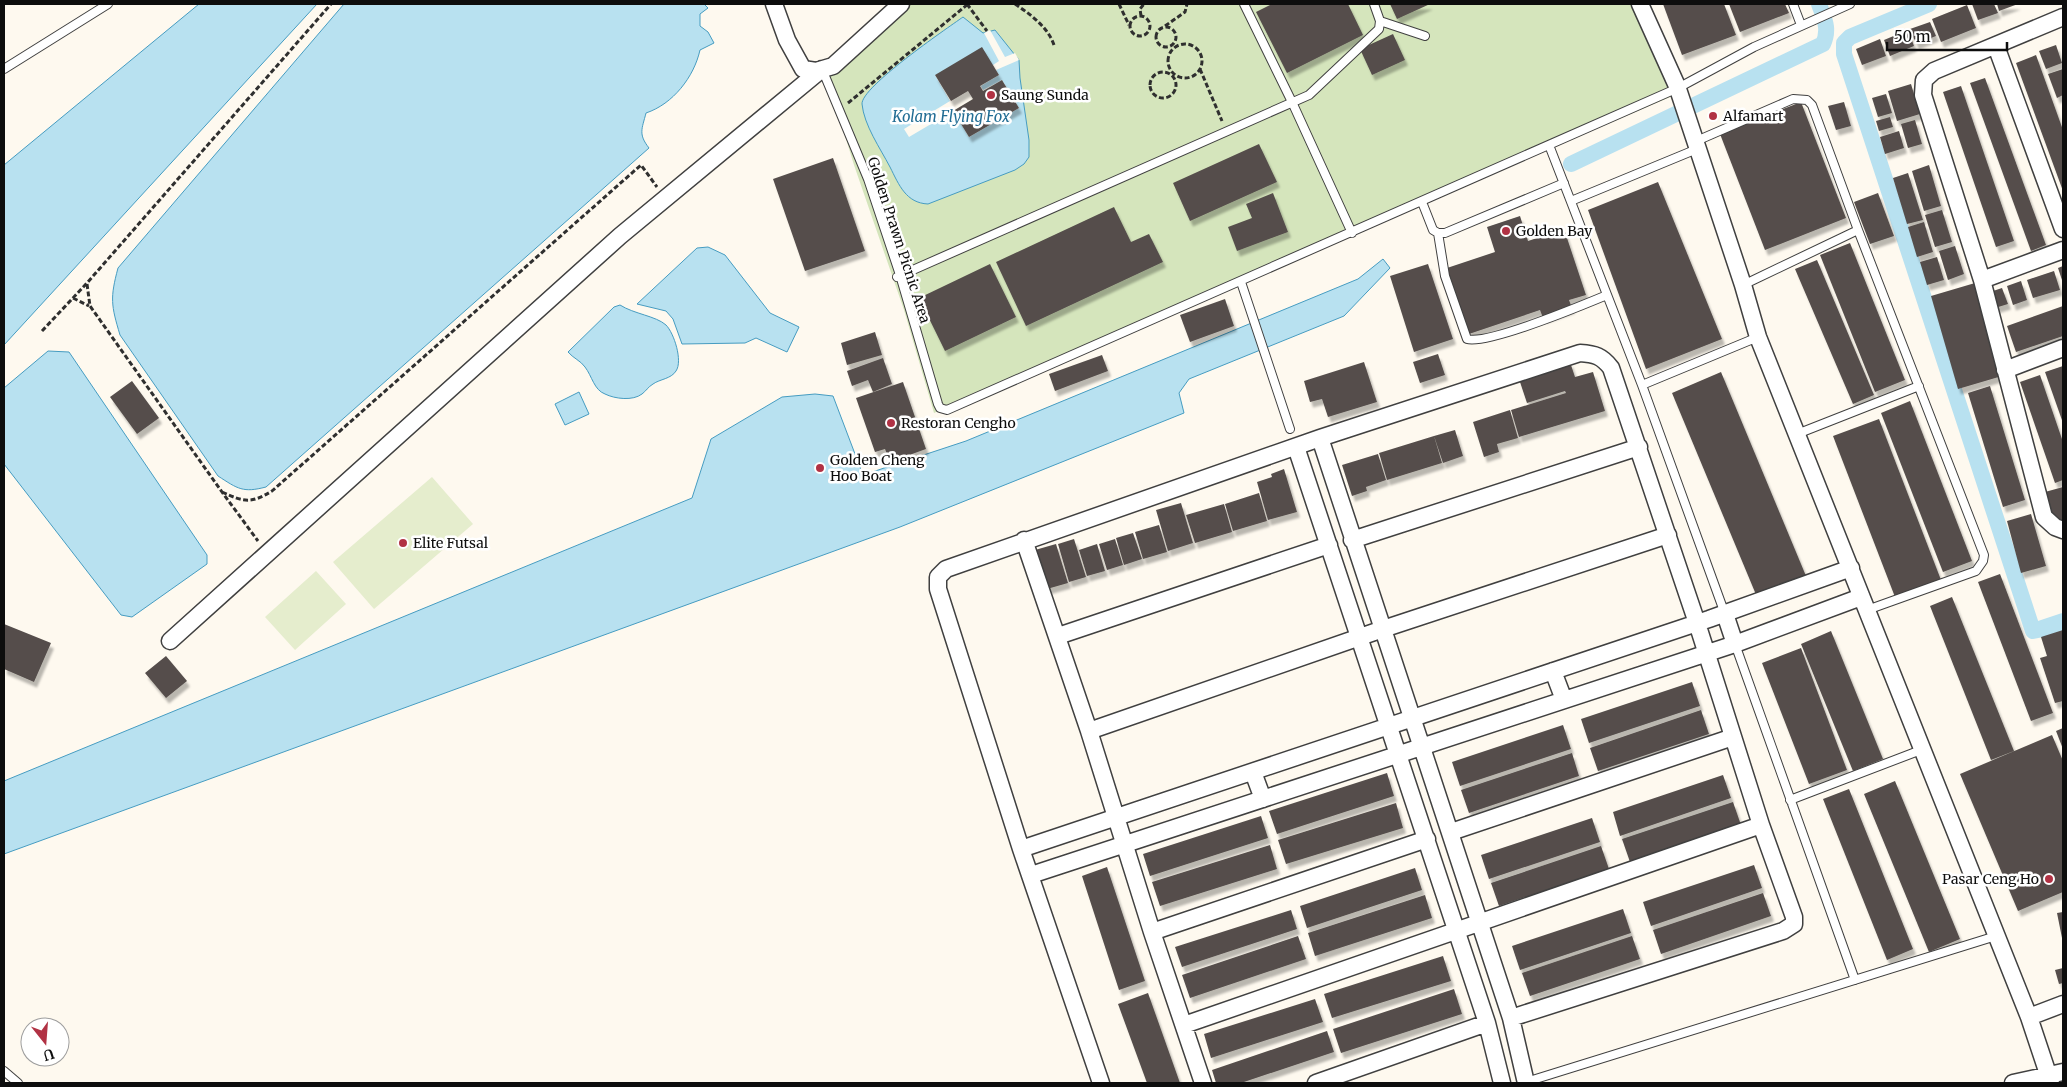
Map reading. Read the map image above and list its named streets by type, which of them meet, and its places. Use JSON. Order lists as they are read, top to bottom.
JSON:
{
  "streets": {
    "lane": ["Golden Prawn Picnic Area"]
  },
  "water": ["Kolam Flying Fox"],
  "places": [
    "Saung Sunda",
    "Alfamart",
    "Golden Bay",
    "Restoran Cengho",
    "Golden Cheng Hoo Boat",
    "Elite Futsal",
    "Pasar Ceng Ho"
  ],
  "scale_bar": "50 m",
  "north": "bottom"
}
